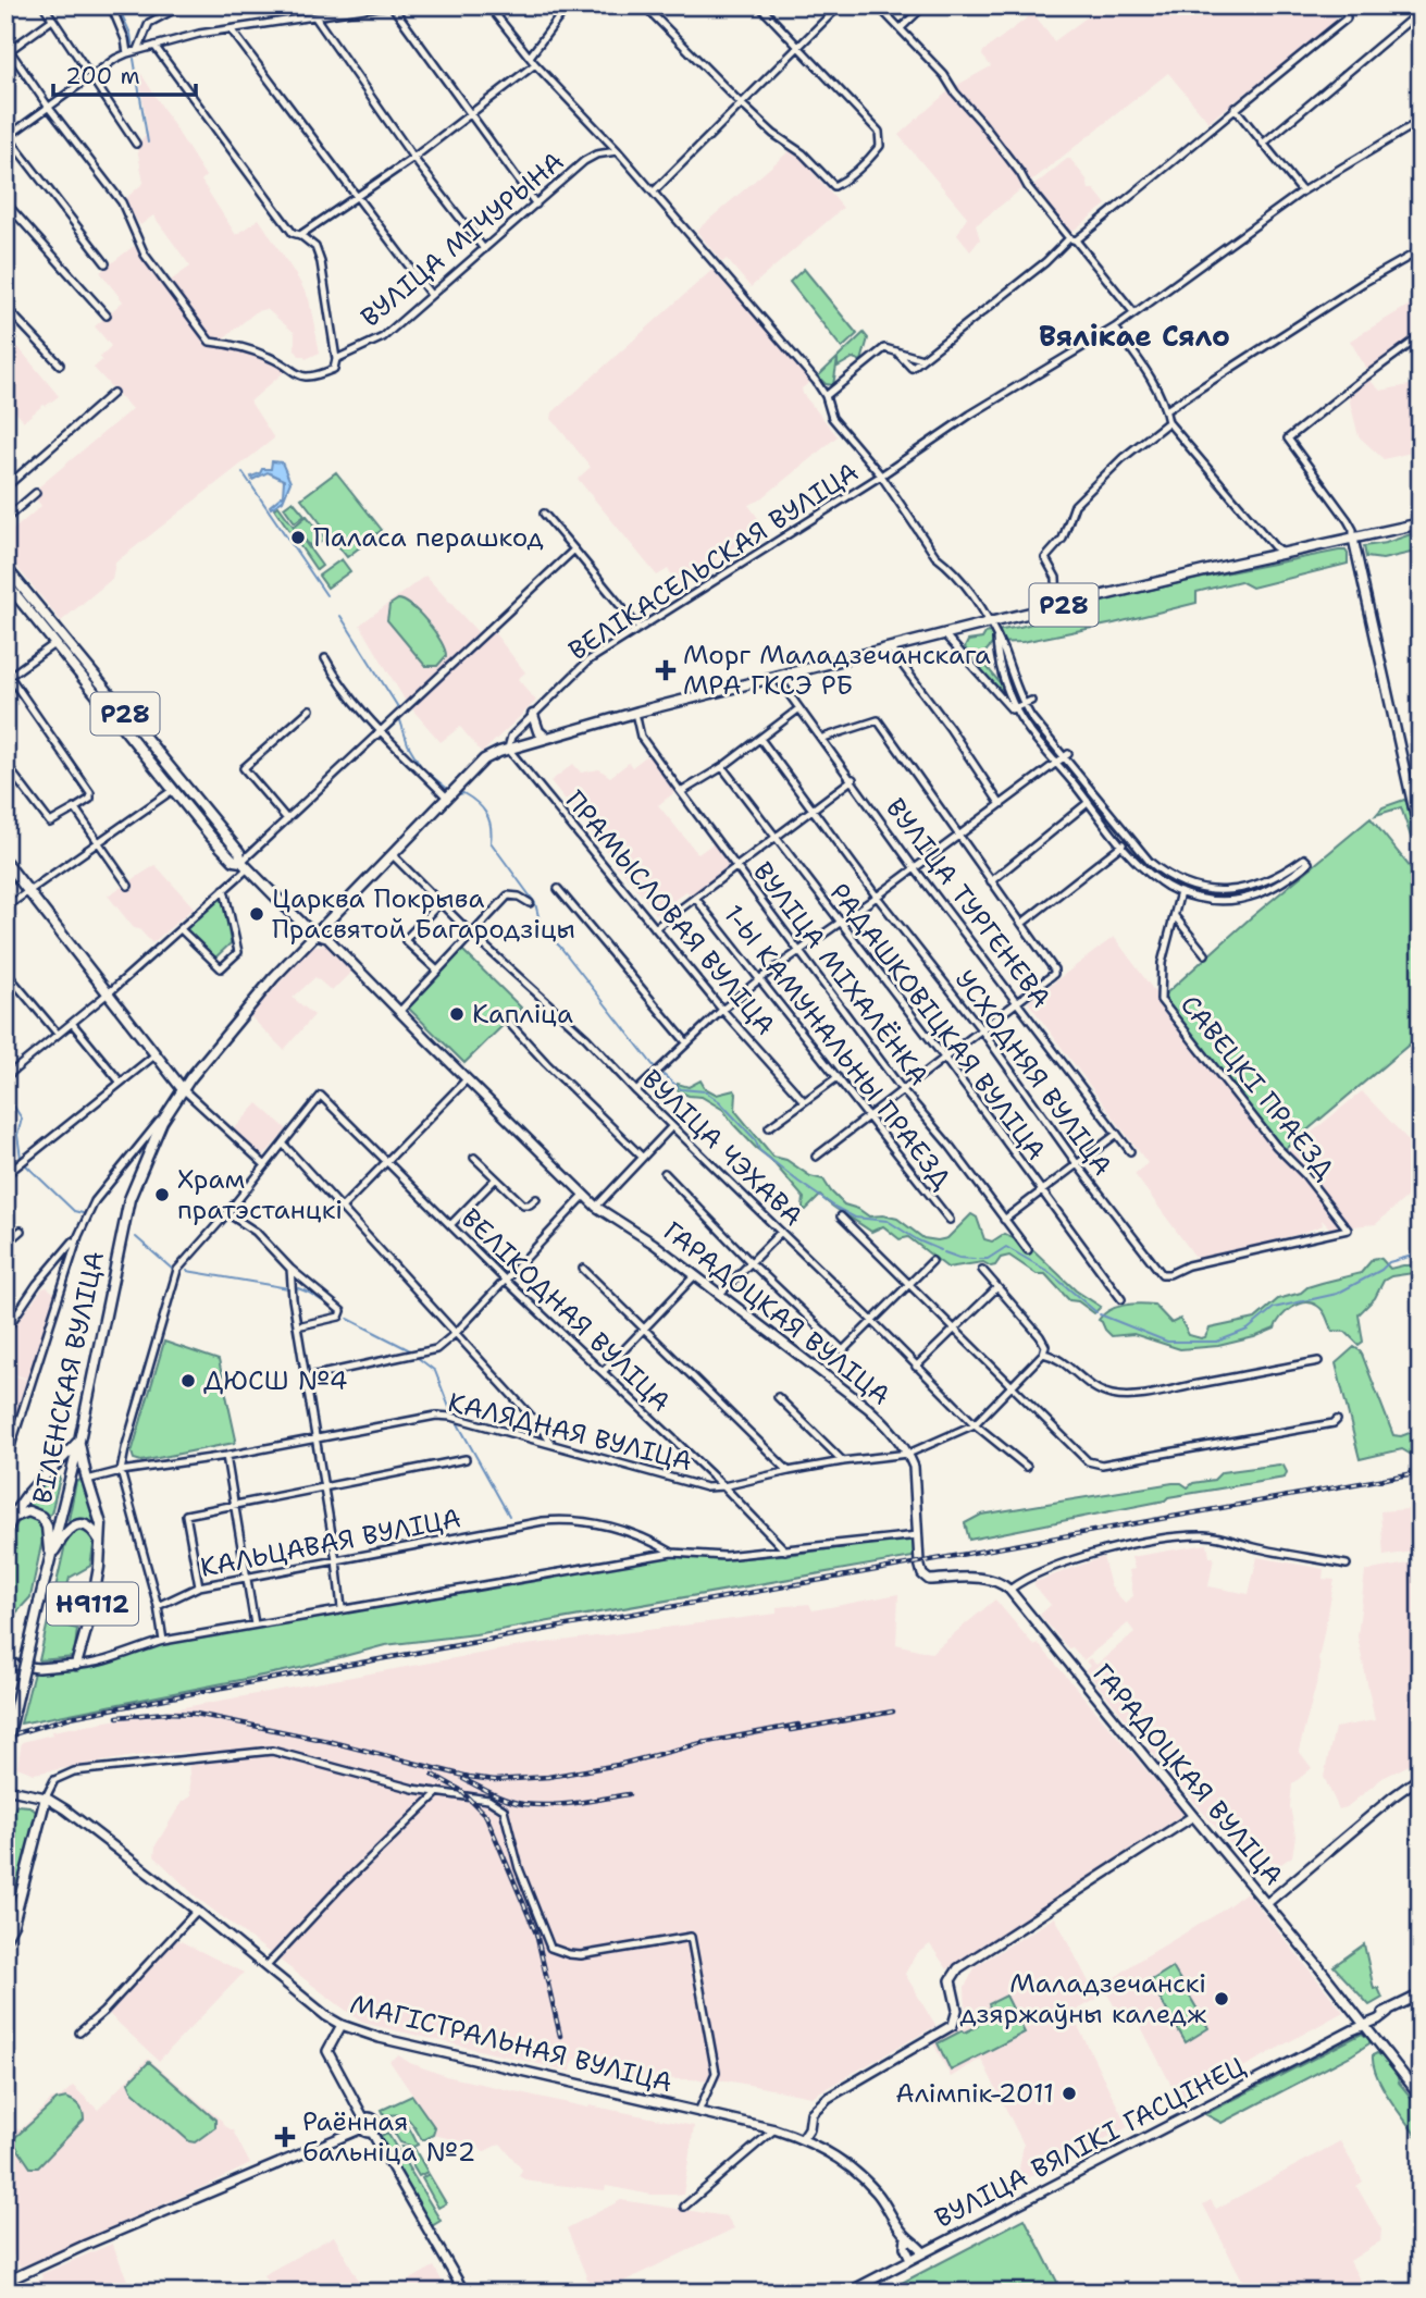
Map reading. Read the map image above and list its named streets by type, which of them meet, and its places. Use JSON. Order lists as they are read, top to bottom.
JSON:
{
  "streets": {
    "main road": ["Р28", "ВІЛЕНСКАЯ ВУЛІЦА", "Н9112"],
    "street": [
      "ВУЛІЦА МІЧУРЫНА",
      "ВЕЛІКАСЕЛЬСКАЯ ВУЛІЦА",
      "ВУЛІЦА ТУРГЕНЕВА",
      "ПРАМЫСЛОВАЯ ВУЛІЦА",
      "ВУЛІЦА МІХАЛЁНКА",
      "РАДАШКОВІЦКАЯ ВУЛІЦА",
      "1-Ы КАМУНАЛЬНЫ ПРАЕЗД",
      "УСХОДНЯЯ ВУЛІЦА",
      "САВЕЦКІ ПРАЕЗД",
      "ВУЛІЦА ЧЭХАВА",
      "ВЕЛІКОДНАЯ ВУЛІЦА",
      "ГАРАДОЦКАЯ ВУЛІЦА",
      "КАЛЯДНАЯ ВУЛІЦА",
      "КАЛЬЦАВАЯ ВУЛІЦА",
      "МАГІСТРАЛЬНАЯ ВУЛІЦА",
      "ВУЛІЦА ВЯЛІКІ ГАСЦІНЕЦ"
    ]
  },
  "crossings": [
    ["ВУЛІЦА МІЧУРЫНА", "ВЕЛІКАСЕЛЬСКАЯ ВУЛІЦА"],
    ["ВЕЛІКАСЕЛЬСКАЯ ВУЛІЦА", "Р28"],
    ["ВЕЛІКАСЕЛЬСКАЯ ВУЛІЦА", "ПРАМЫСЛОВАЯ ВУЛІЦА"],
    ["Р28", "ВУЛІЦА ТУРГЕНЕВА"],
    ["Р28", "ПРАМЫСЛОВАЯ ВУЛІЦА"],
    ["Р28", "ВУЛІЦА МІХАЛЁНКА"],
    ["Р28", "ВУЛІЦА ЧЭХАВА"],
    ["Р28", "ГАРАДОЦКАЯ ВУЛІЦА"],
    ["Р28", "ВІЛЕНСКАЯ ВУЛІЦА"],
    ["УСХОДНЯЯ ВУЛІЦА", "САВЕЦКІ ПРАЕЗД"],
    ["ВУЛІЦА ЧЭХАВА", "КАЛЯДНАЯ ВУЛІЦА"],
    ["ВЕЛІКОДНАЯ ВУЛІЦА", "КАЛЯДНАЯ ВУЛІЦА"],
    ["ГАРАДОЦКАЯ ВУЛІЦА", "ВІЛЕНСКАЯ ВУЛІЦА"],
    ["ГАРАДОЦКАЯ ВУЛІЦА", "КАЛЯДНАЯ ВУЛІЦА"],
    ["ГАРАДОЦКАЯ ВУЛІЦА", "ВУЛІЦА ВЯЛІКІ ГАСЦІНЕЦ"],
    ["ВІЛЕНСКАЯ ВУЛІЦА", "Н9112"],
    ["КАЛЯДНАЯ ВУЛІЦА", "Н9112"]
  ],
  "districts": ["Вялікае Сяло"],
  "places": {
    "other": [
      "Паласа перашкод",
      "Царква Покрыва Прасвятой Багародзіцы",
      "Капліца",
      "Храм пратэстанцкі",
      "ДЮСШ №4",
      "Маладзечанскі дзяржаўны каледж",
      "Алімпік-2011"
    ],
    "health": ["Морг Маладзечанскага МРА ГКСЭ РБ", "Раённая бальніца №2"]
  },
  "scale_bar": "200 m"
}
